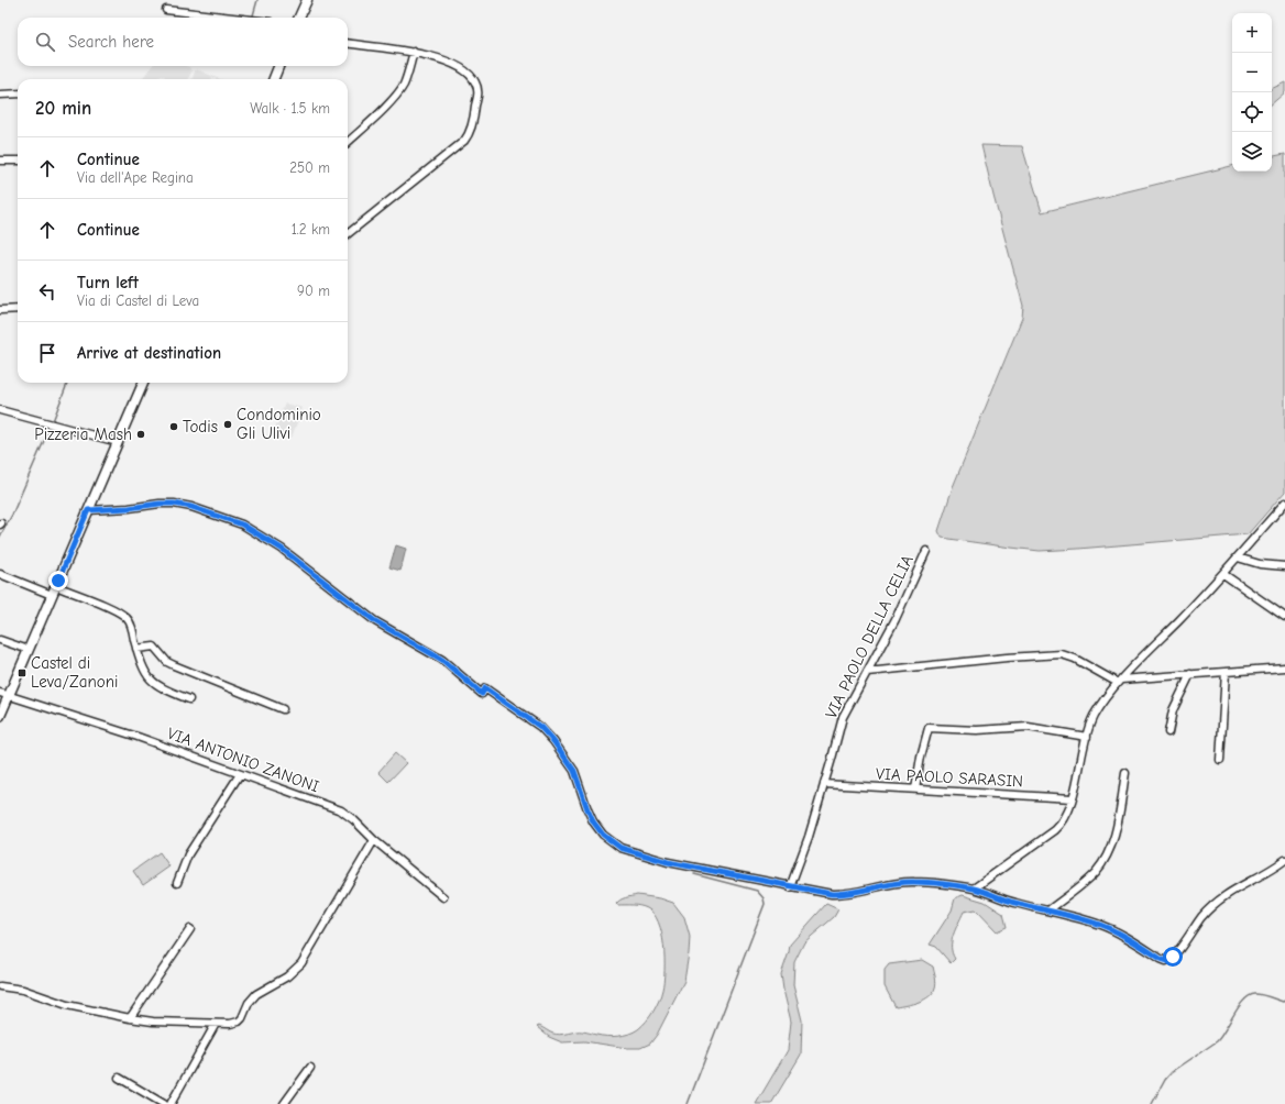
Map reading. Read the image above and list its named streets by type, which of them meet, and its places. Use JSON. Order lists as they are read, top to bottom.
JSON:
{
  "streets": {
    "street": ["VIA PAOLO DELLA CELIA", "VIA ANTONIO ZANONI", "VIA PAOLO SARASIN"]
  },
  "crossings": [
    ["VIA PAOLO DELLA CELIA", "VIA PAOLO SARASIN"]
  ],
  "places": {
    "other": ["Condominio Gli Ulivi", "Todis", "Pizzeria Mash"],
    "transit": ["Castel di Leva/Zanoni"]
  },
  "page": {
    "map_buttons": ["+", "−"],
    "search": "Search here",
    "heading": ["20 min", "Walk · 1.5 km"],
    "list": [
      ["Continue", "Via dell'Ape Regina", "250 m"],
      ["Continue", "1.2 km"],
      ["Turn left", "Via di Castel di Leva", "90 m"],
      "Arrive at destination"
    ]
  }
}
